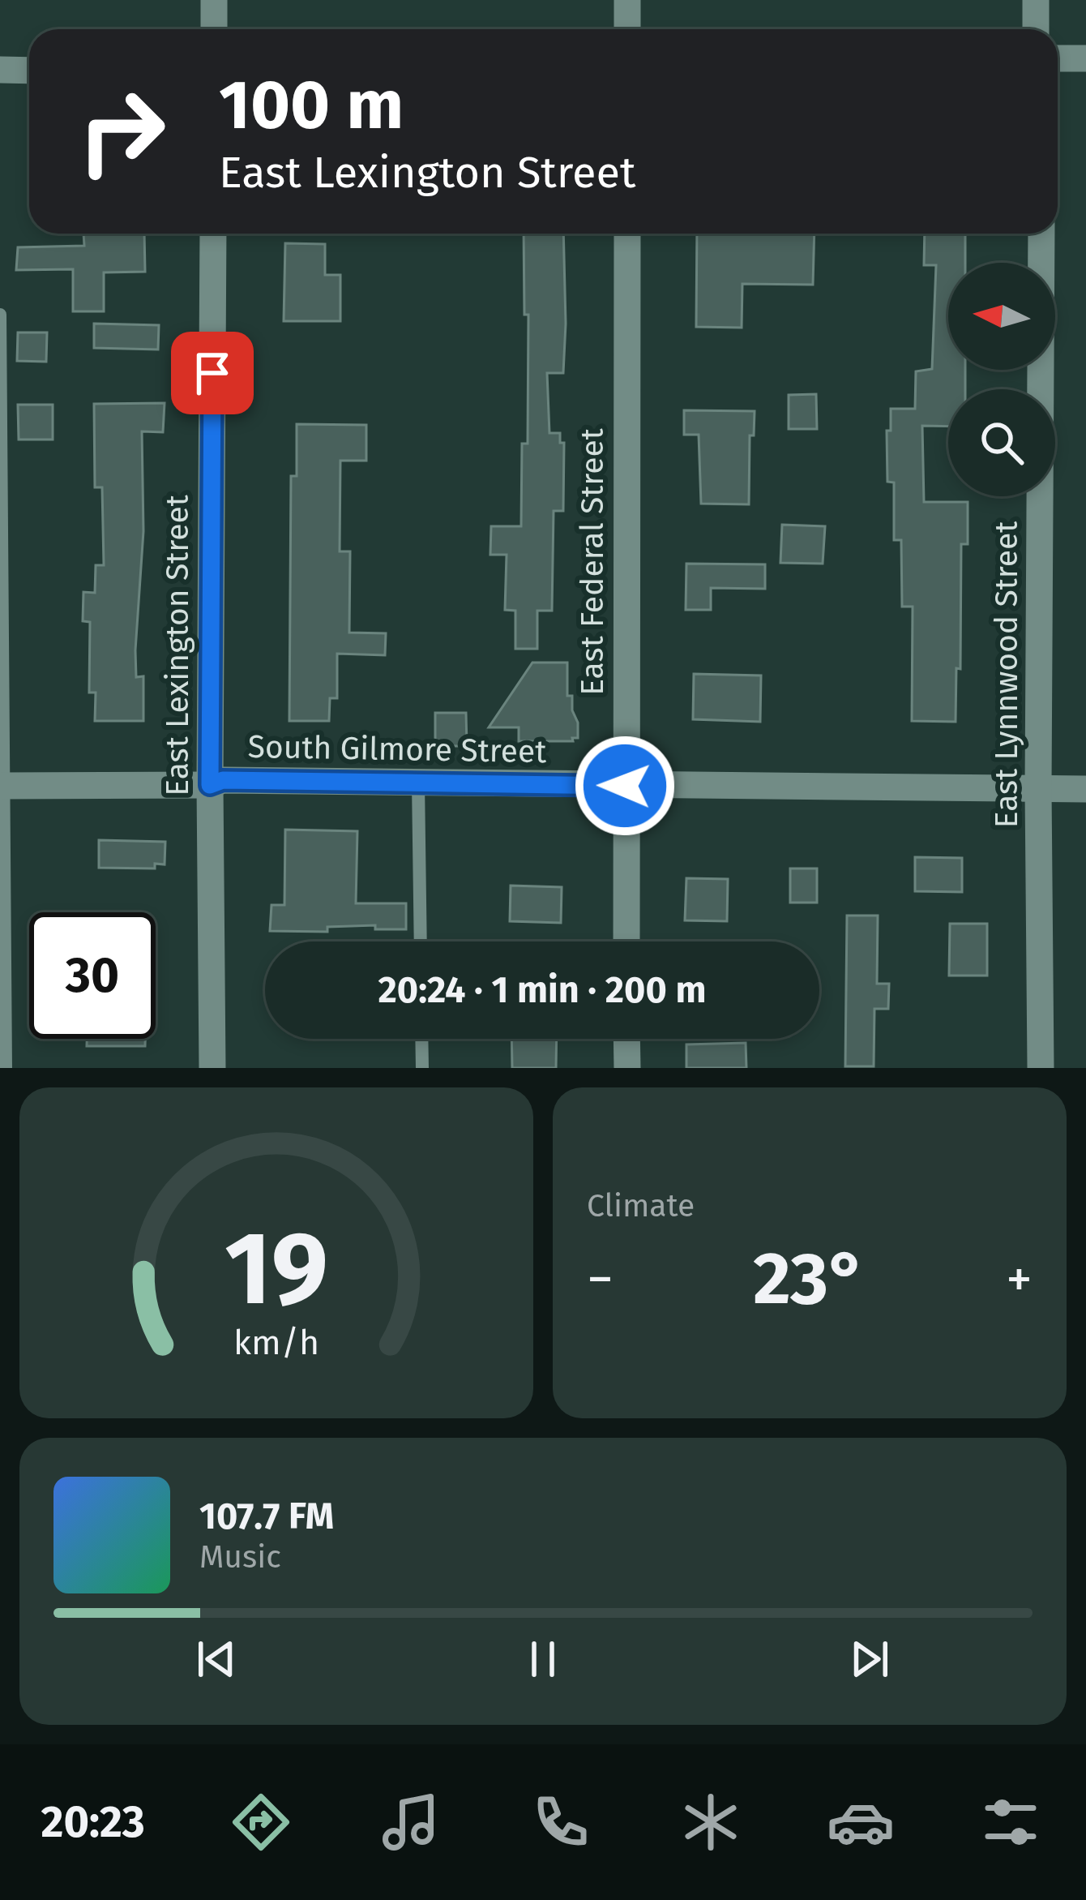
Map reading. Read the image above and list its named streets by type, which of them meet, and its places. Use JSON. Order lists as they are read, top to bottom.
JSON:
{
  "streets": {
    "street": [
      "East Federal Street",
      "East Lexington Street",
      "East Lynnwood Street",
      "South Gilmore Street"
    ]
  },
  "crossings": [
    ["East Federal Street", "South Gilmore Street"],
    ["East Lexington Street", "South Gilmore Street"],
    ["East Lynnwood Street", "South Gilmore Street"]
  ],
  "north": "left",
  "page": {
    "turn": ["100 m", "East Lexington Street"],
    "limit": "30",
    "trip": "20:24 · 1 min · 200 m",
    "tile": "Climate",
    "heat": ["−", "23°", "+"],
    "song": ["107.7 FM", "Music"],
    "tabs": "20:23",
    "gauge": ["19", "km/h"]
  }
}
